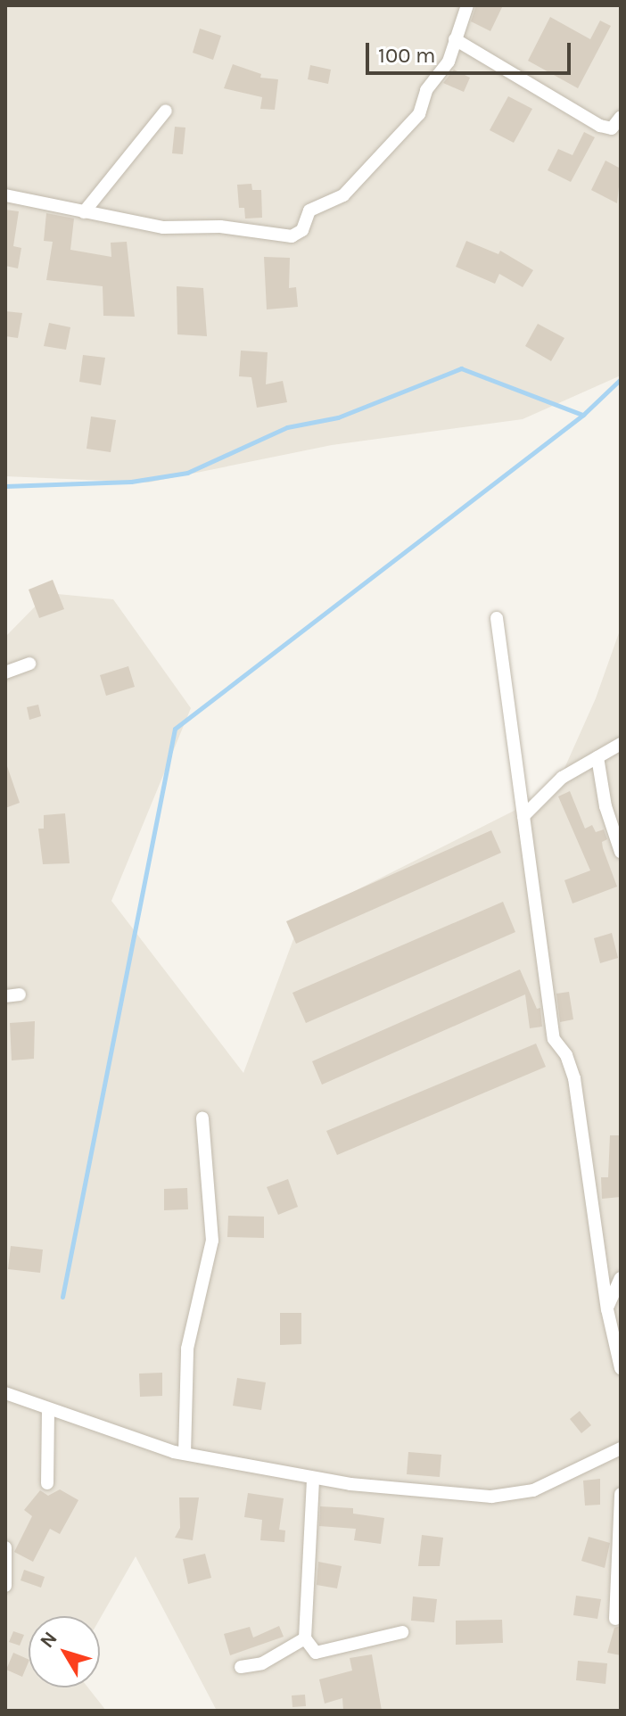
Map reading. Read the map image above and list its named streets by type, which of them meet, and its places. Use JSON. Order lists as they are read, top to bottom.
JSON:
{
  "scale_bar": "100 m",
  "north": "top left"
}
